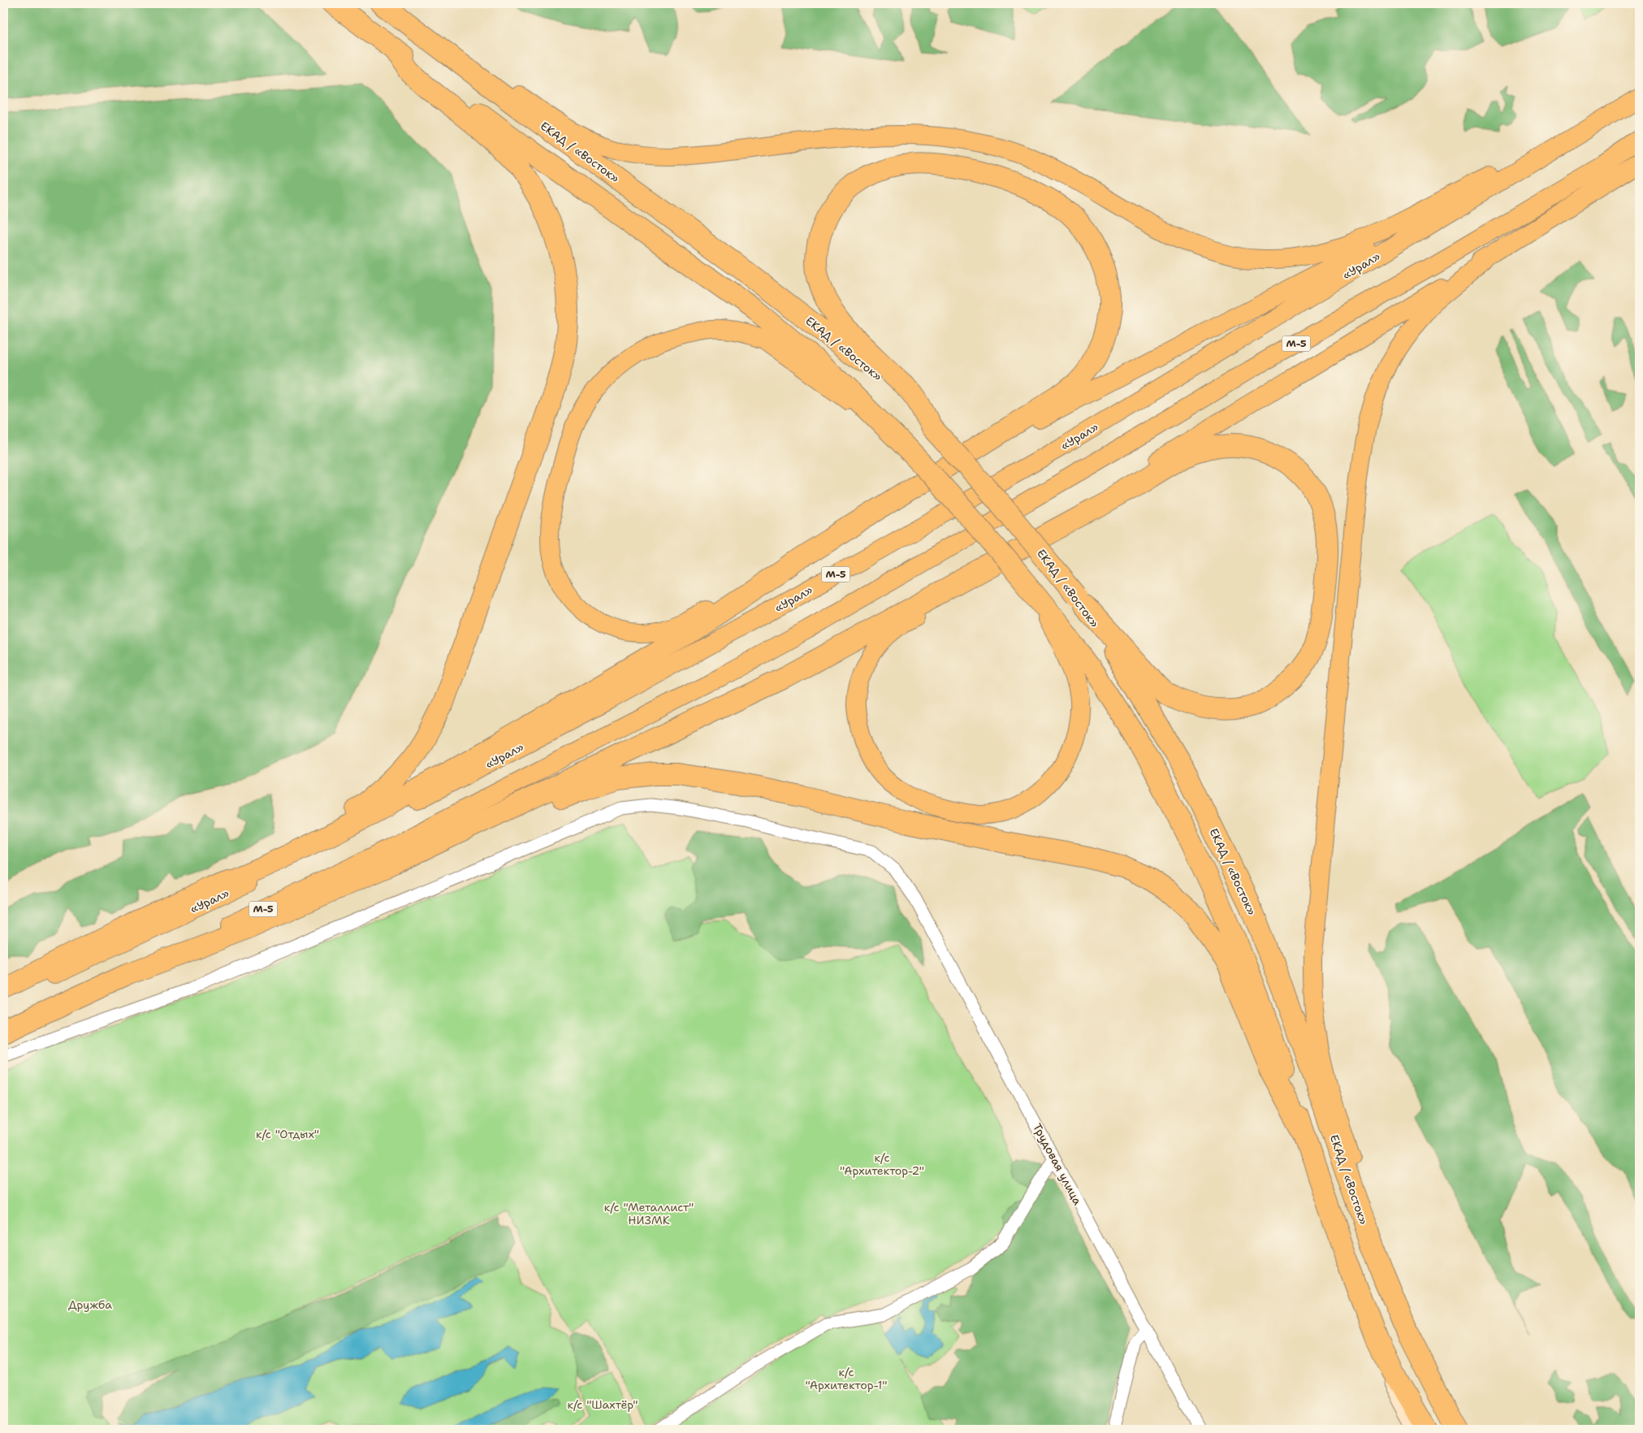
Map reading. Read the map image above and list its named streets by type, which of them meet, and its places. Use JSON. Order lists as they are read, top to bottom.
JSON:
{
  "streets": {
    "highway": ["ЕКАД / «Восток»", "М-5"],
    "main road": ["«Урал»"],
    "street": ["Трудовая улица"]
  },
  "parks": [
    "к/с \"Отдых\"",
    "к/с \"Архитектор-2\"",
    "к/с \"Металлист\" НИЗМК",
    "Дружба",
    "к/с \"Архитектор-1\"",
    "к/с \"Шахтёр\""
  ]
}
